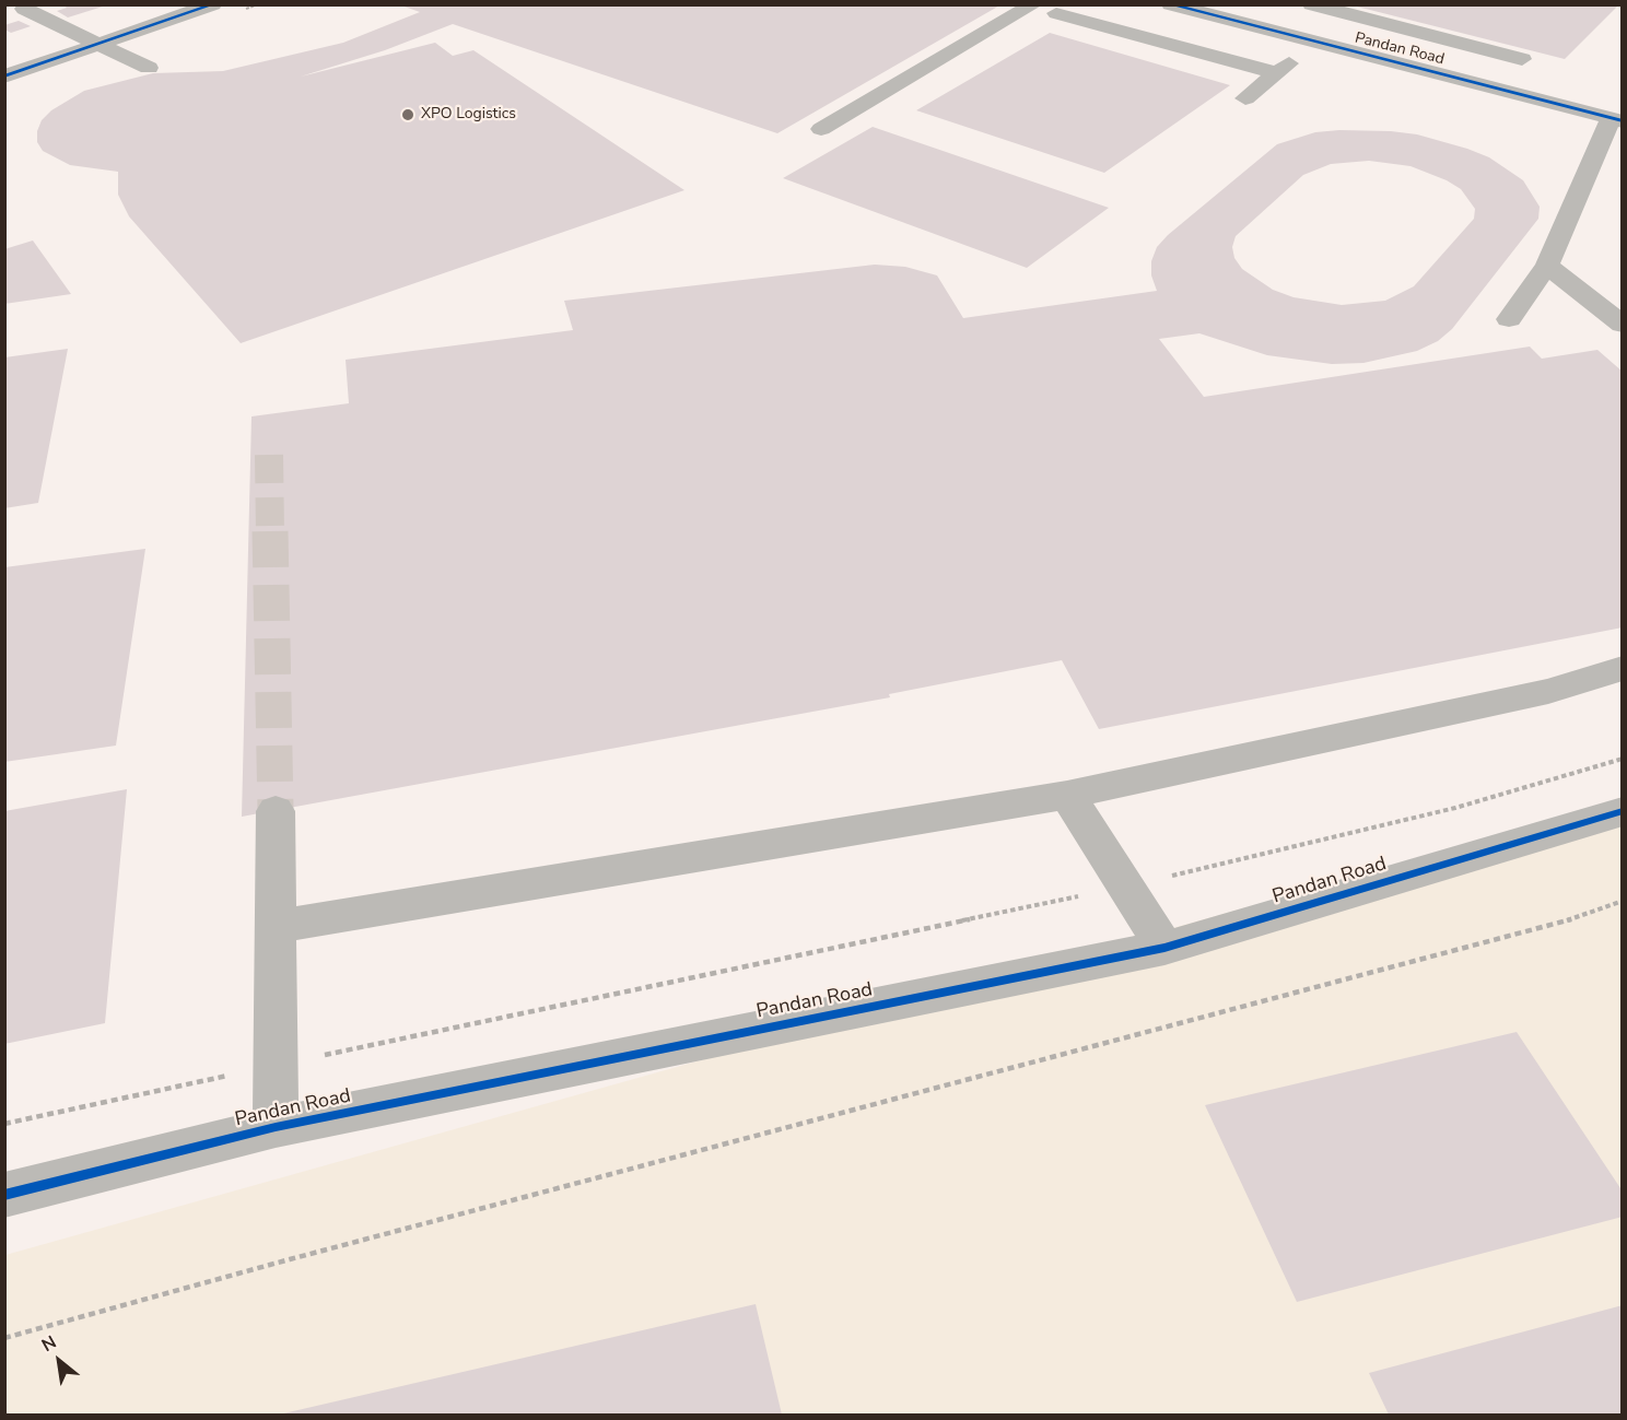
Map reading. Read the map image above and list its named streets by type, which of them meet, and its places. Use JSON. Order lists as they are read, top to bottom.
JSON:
{
  "streets": {
    "street": ["Pandan Road"]
  },
  "places": ["XPO Logistics"],
  "north": "top left"
}
